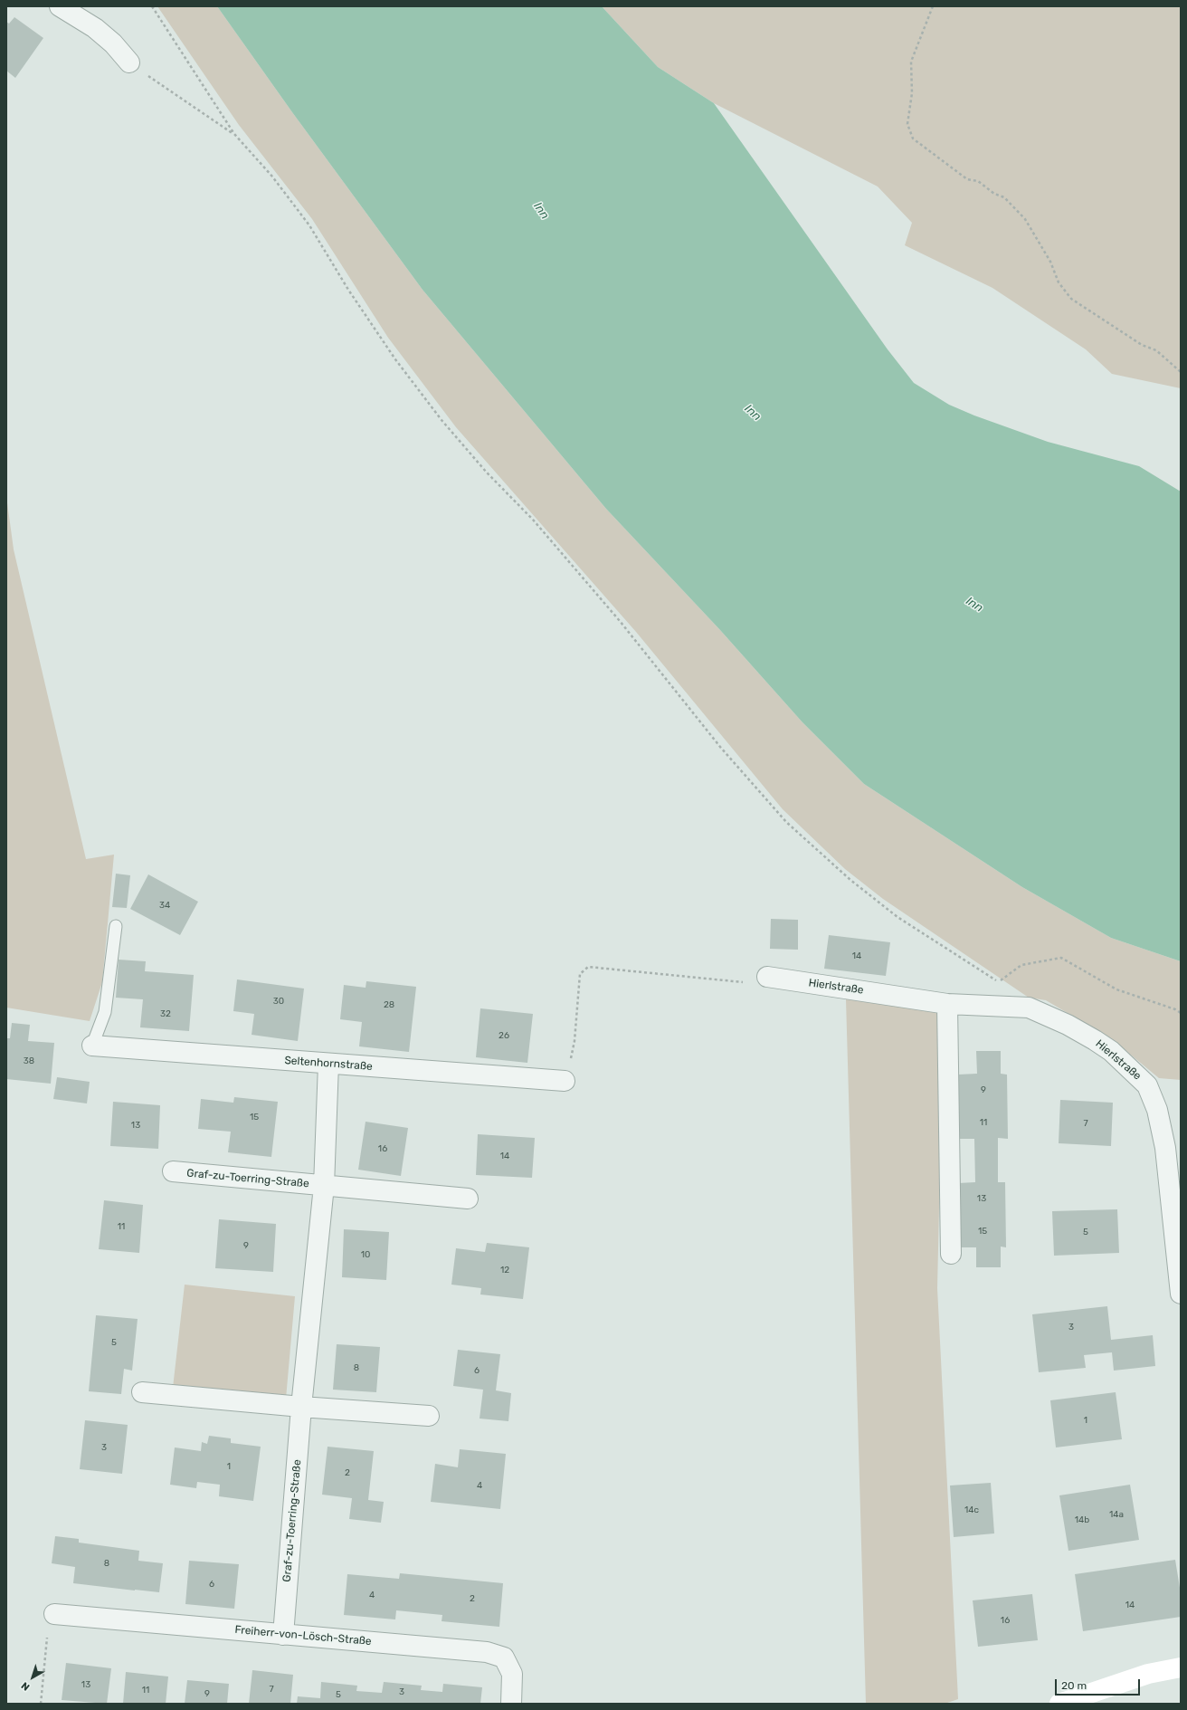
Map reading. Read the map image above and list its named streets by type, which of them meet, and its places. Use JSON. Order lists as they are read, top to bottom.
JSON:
{
  "streets": {
    "street": [
      "Hierlstraße",
      "Seltenhornstraße",
      "Graf-zu-Toerring-Straße",
      "Freiherr-von-Lösch-Straße"
    ]
  },
  "crossings": [
    ["Seltenhornstraße", "Graf-zu-Toerring-Straße"],
    ["Graf-zu-Toerring-Straße", "Freiherr-von-Lösch-Straße"]
  ],
  "water": ["Inn"],
  "house_numbers": [
    "34",
    "14",
    "30",
    "28",
    "32",
    "26",
    "38",
    "9",
    "15",
    "11",
    "7",
    "13",
    "16",
    "14",
    "13",
    "11",
    "15",
    "5",
    "9",
    "10",
    "12",
    "3",
    "5",
    "8",
    "6",
    "1",
    "3",
    "1",
    "2",
    "4",
    "14c",
    "14a",
    "14b",
    "8",
    "6",
    "4",
    "2",
    "14",
    "16",
    "13",
    "7",
    "11",
    "3",
    "9",
    "5"
  ],
  "scale_bar": "20 m",
  "north": "bottom left"
}
